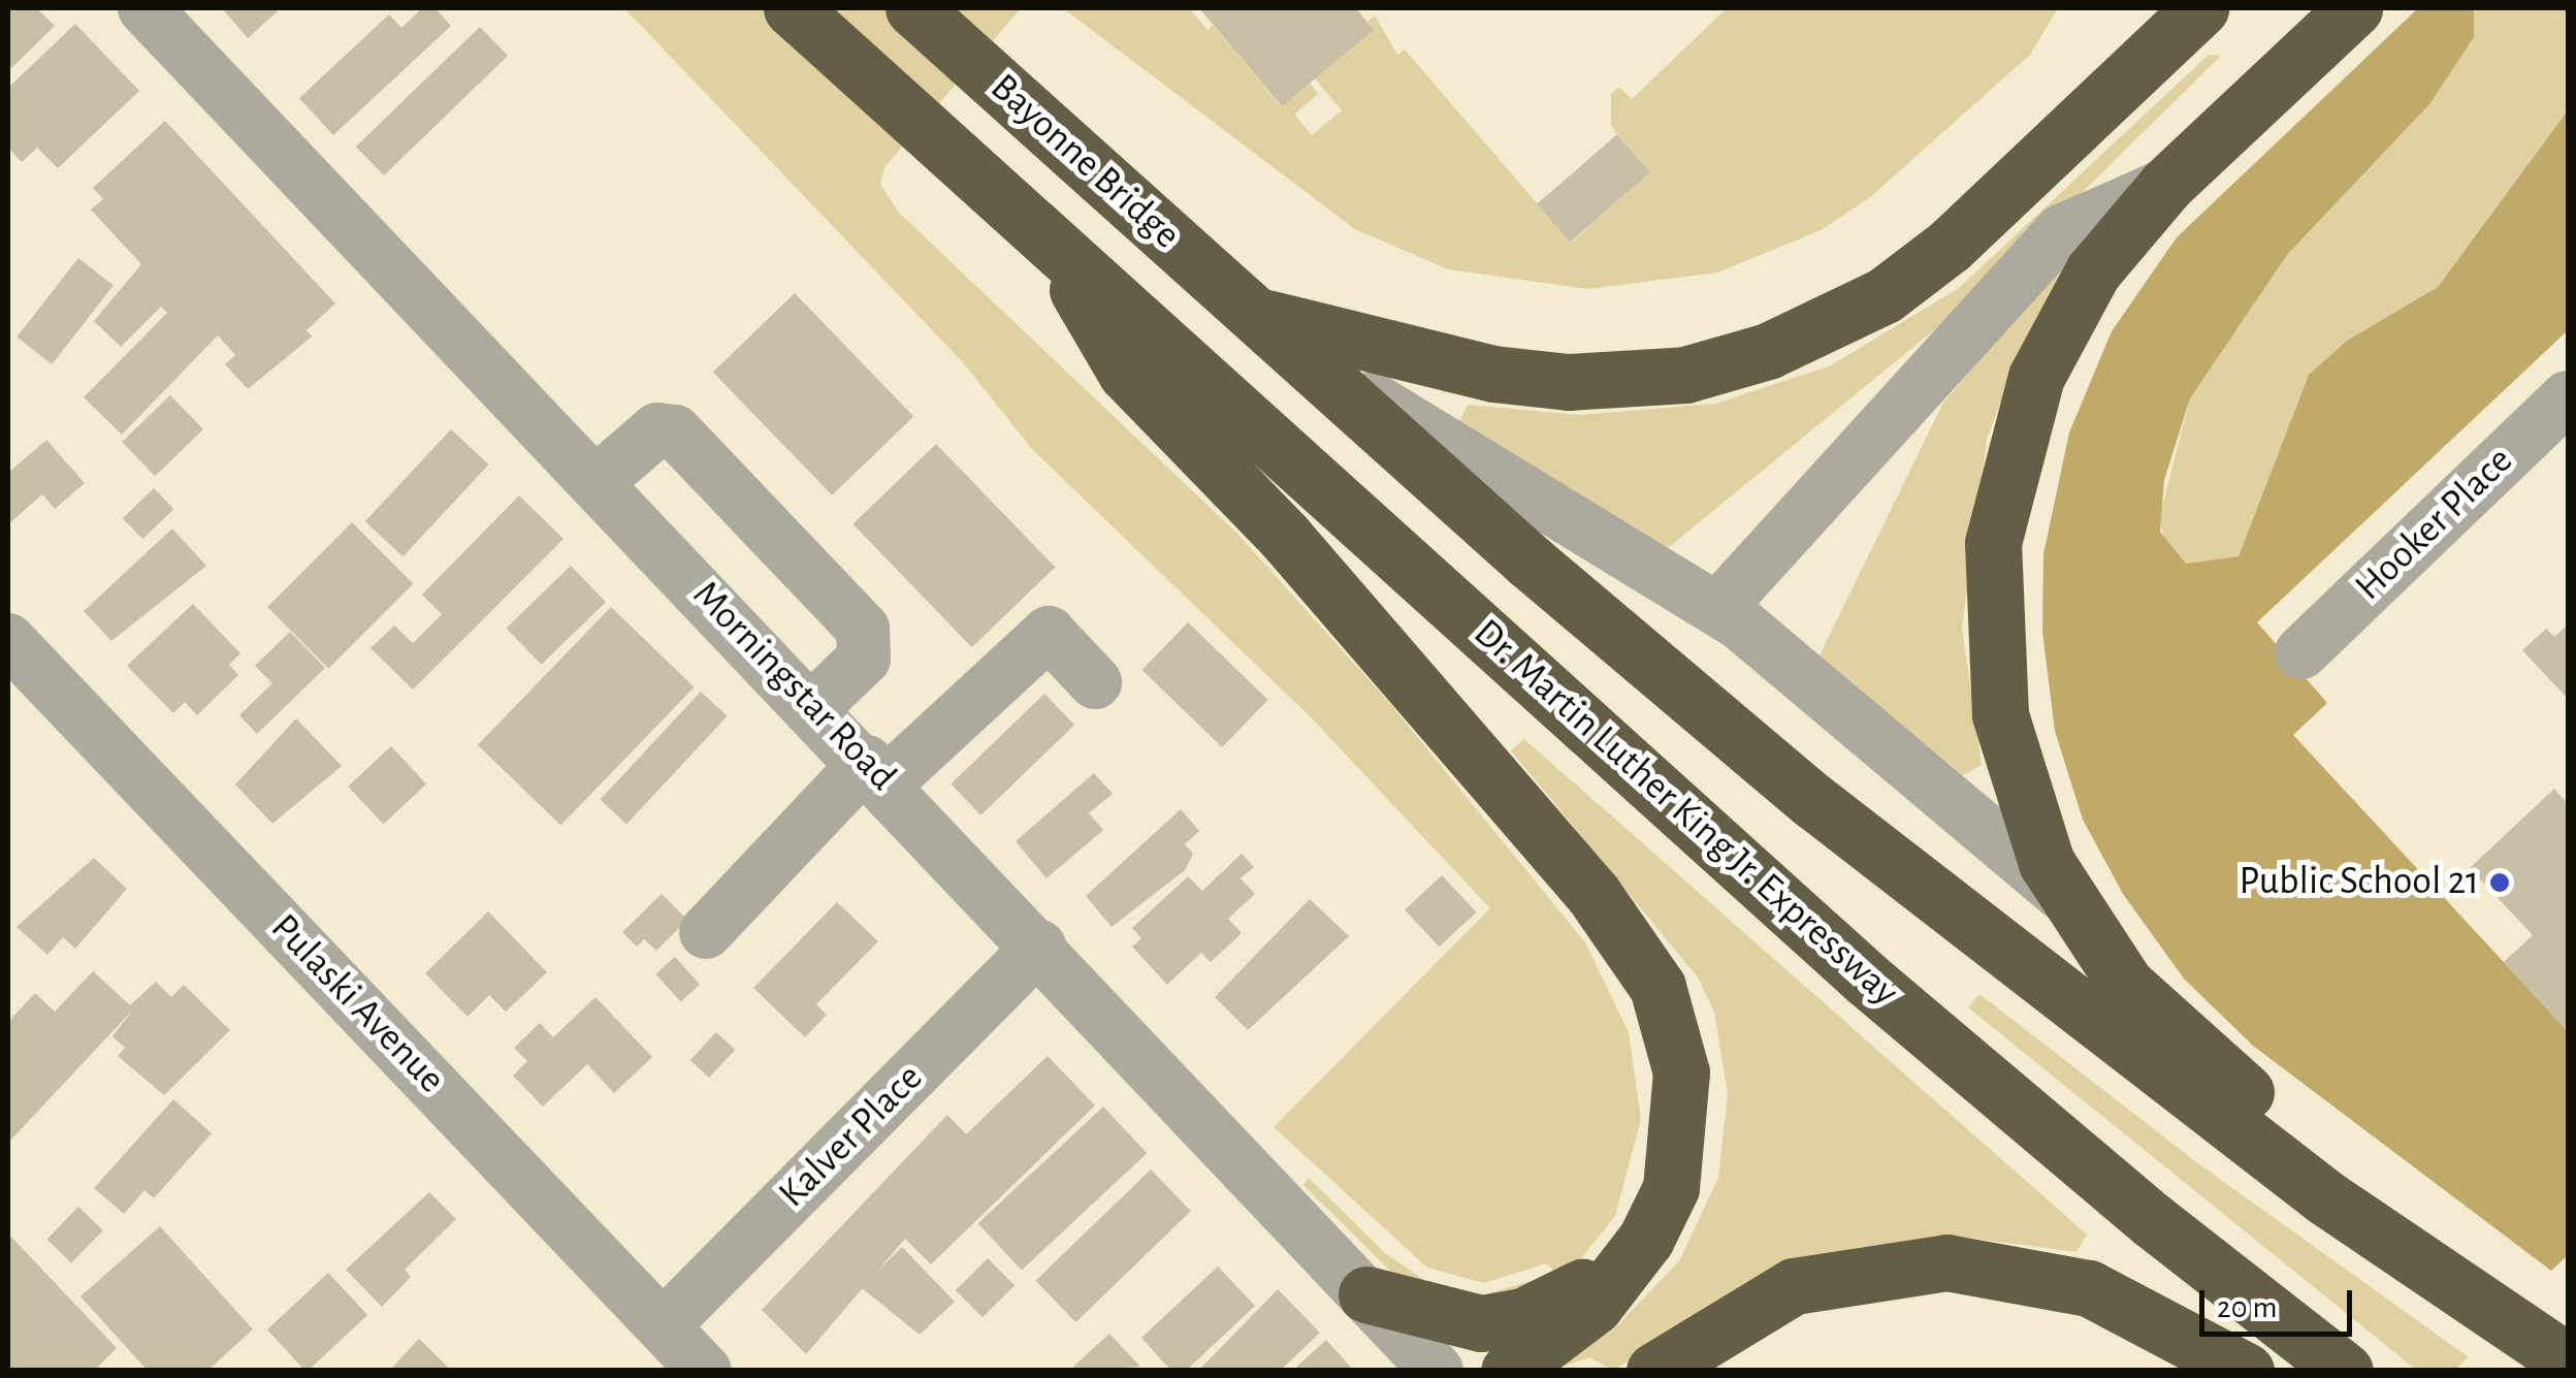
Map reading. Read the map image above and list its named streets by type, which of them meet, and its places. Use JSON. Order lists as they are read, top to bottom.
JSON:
{
  "streets": {
    "highway": ["Bayonne Bridge", "Dr. Martin Luther King Jr. Expressway"],
    "street": [
      "Hooker Place",
      "Morningstar Road",
      "Pulaski Avenue",
      "Kalver Place"
    ]
  },
  "crossings": [
    ["Bayonne Bridge", "Dr. Martin Luther King Jr. Expressway"],
    ["Morningstar Road", "Kalver Place"],
    ["Pulaski Avenue", "Kalver Place"]
  ],
  "places": ["Public School 21"],
  "scale_bar": "20 m"
}
